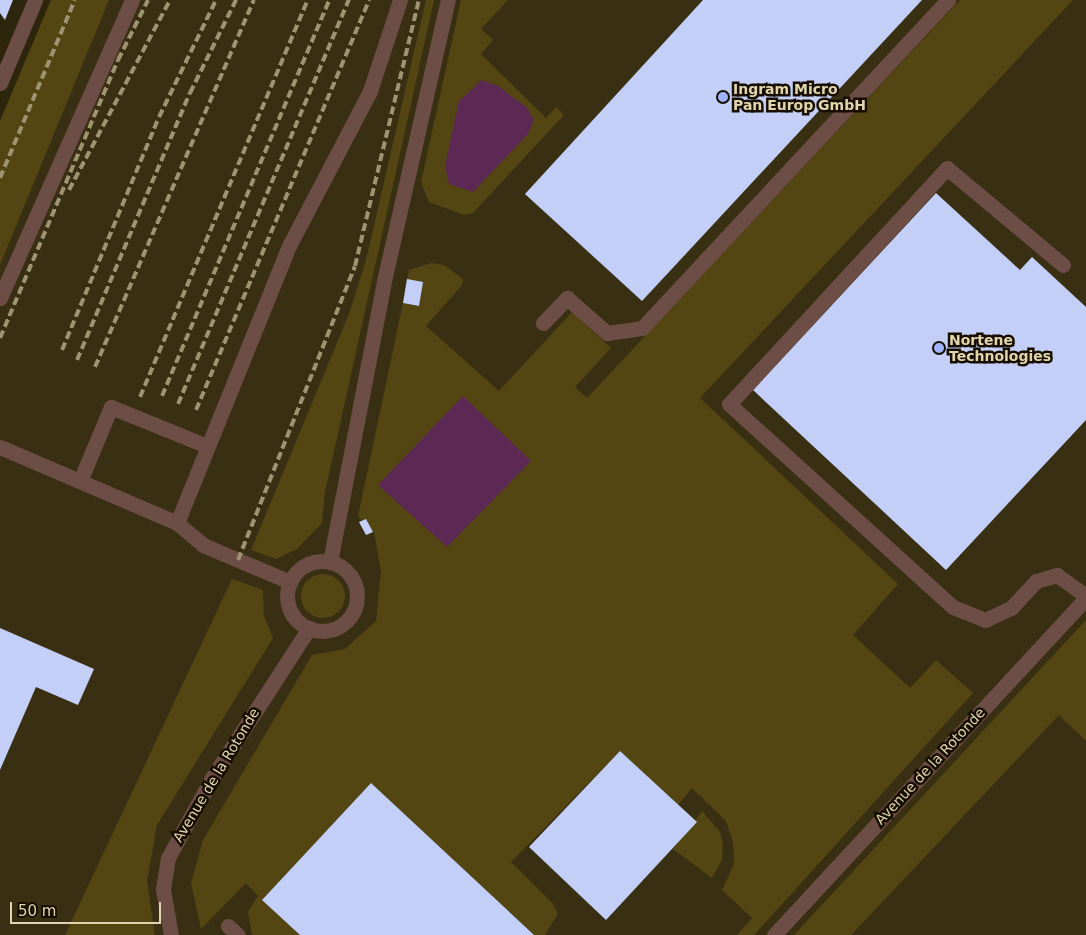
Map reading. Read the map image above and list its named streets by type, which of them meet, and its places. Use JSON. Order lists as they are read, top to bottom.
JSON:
{
  "streets": {
    "street": ["Avenue de la Rotonde"]
  },
  "places": ["Ingram Micro Pan Europ GmbH", "Nortene Technologies"],
  "scale_bar": "50 m"
}
